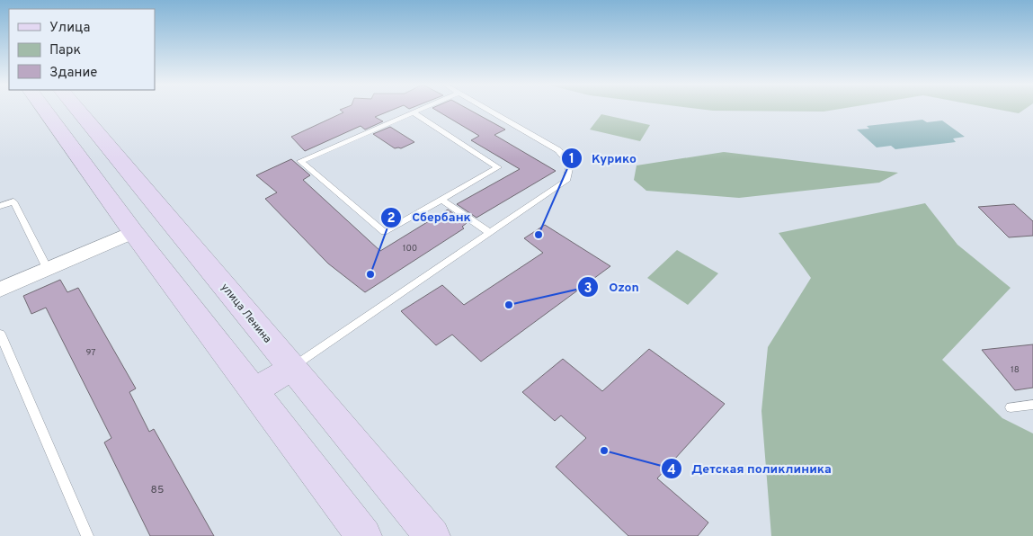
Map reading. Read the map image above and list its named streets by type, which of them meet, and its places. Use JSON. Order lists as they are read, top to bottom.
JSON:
{
  "streets": {
    "main road": ["улица Ленина"]
  },
  "places": [
    "Курико",
    "Сбербанк",
    "Ozon",
    "Детская поликлиника"
  ],
  "house_numbers": [
    "100",
    "97",
    "18",
    "85"
  ],
  "legend": ["Улица", "Парк", "Здание"]
}
